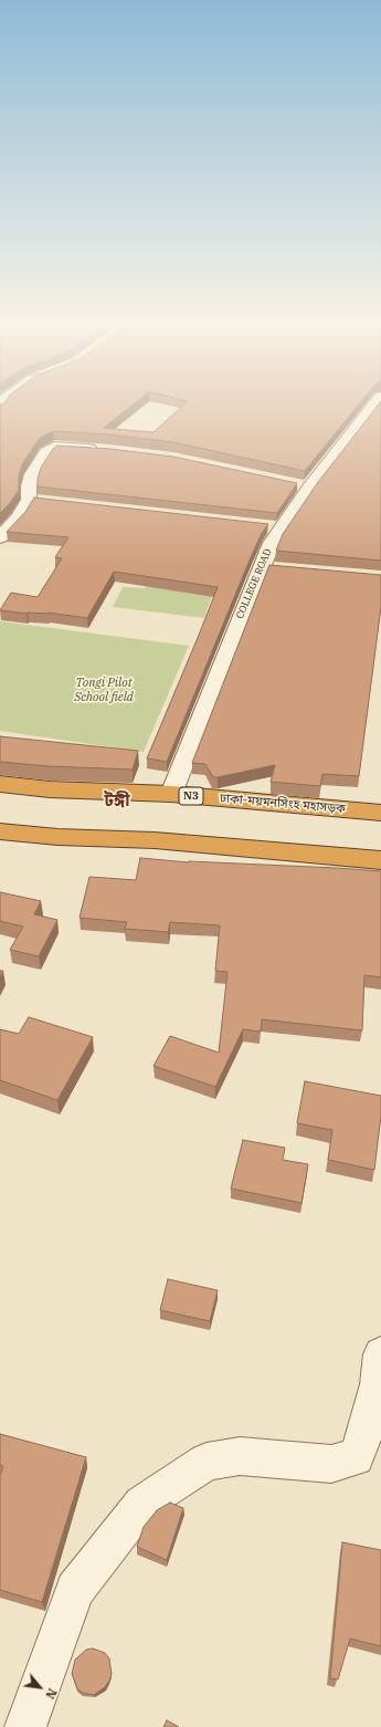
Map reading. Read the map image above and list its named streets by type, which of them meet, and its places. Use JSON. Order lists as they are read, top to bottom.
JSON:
{
  "streets": {
    "highway": ["N3", "ঢাকা-ময়মনসিংহ মহাসড়ক"],
    "street": ["COLLEGE ROAD"]
  },
  "crossings": [
    ["COLLEGE ROAD", "ঢাকা-ময়মনসিংহ মহাসড়ক"]
  ],
  "districts": ["টঙ্গী"],
  "parks": ["Tongi Pilot School field"],
  "north": "bottom right"
}
